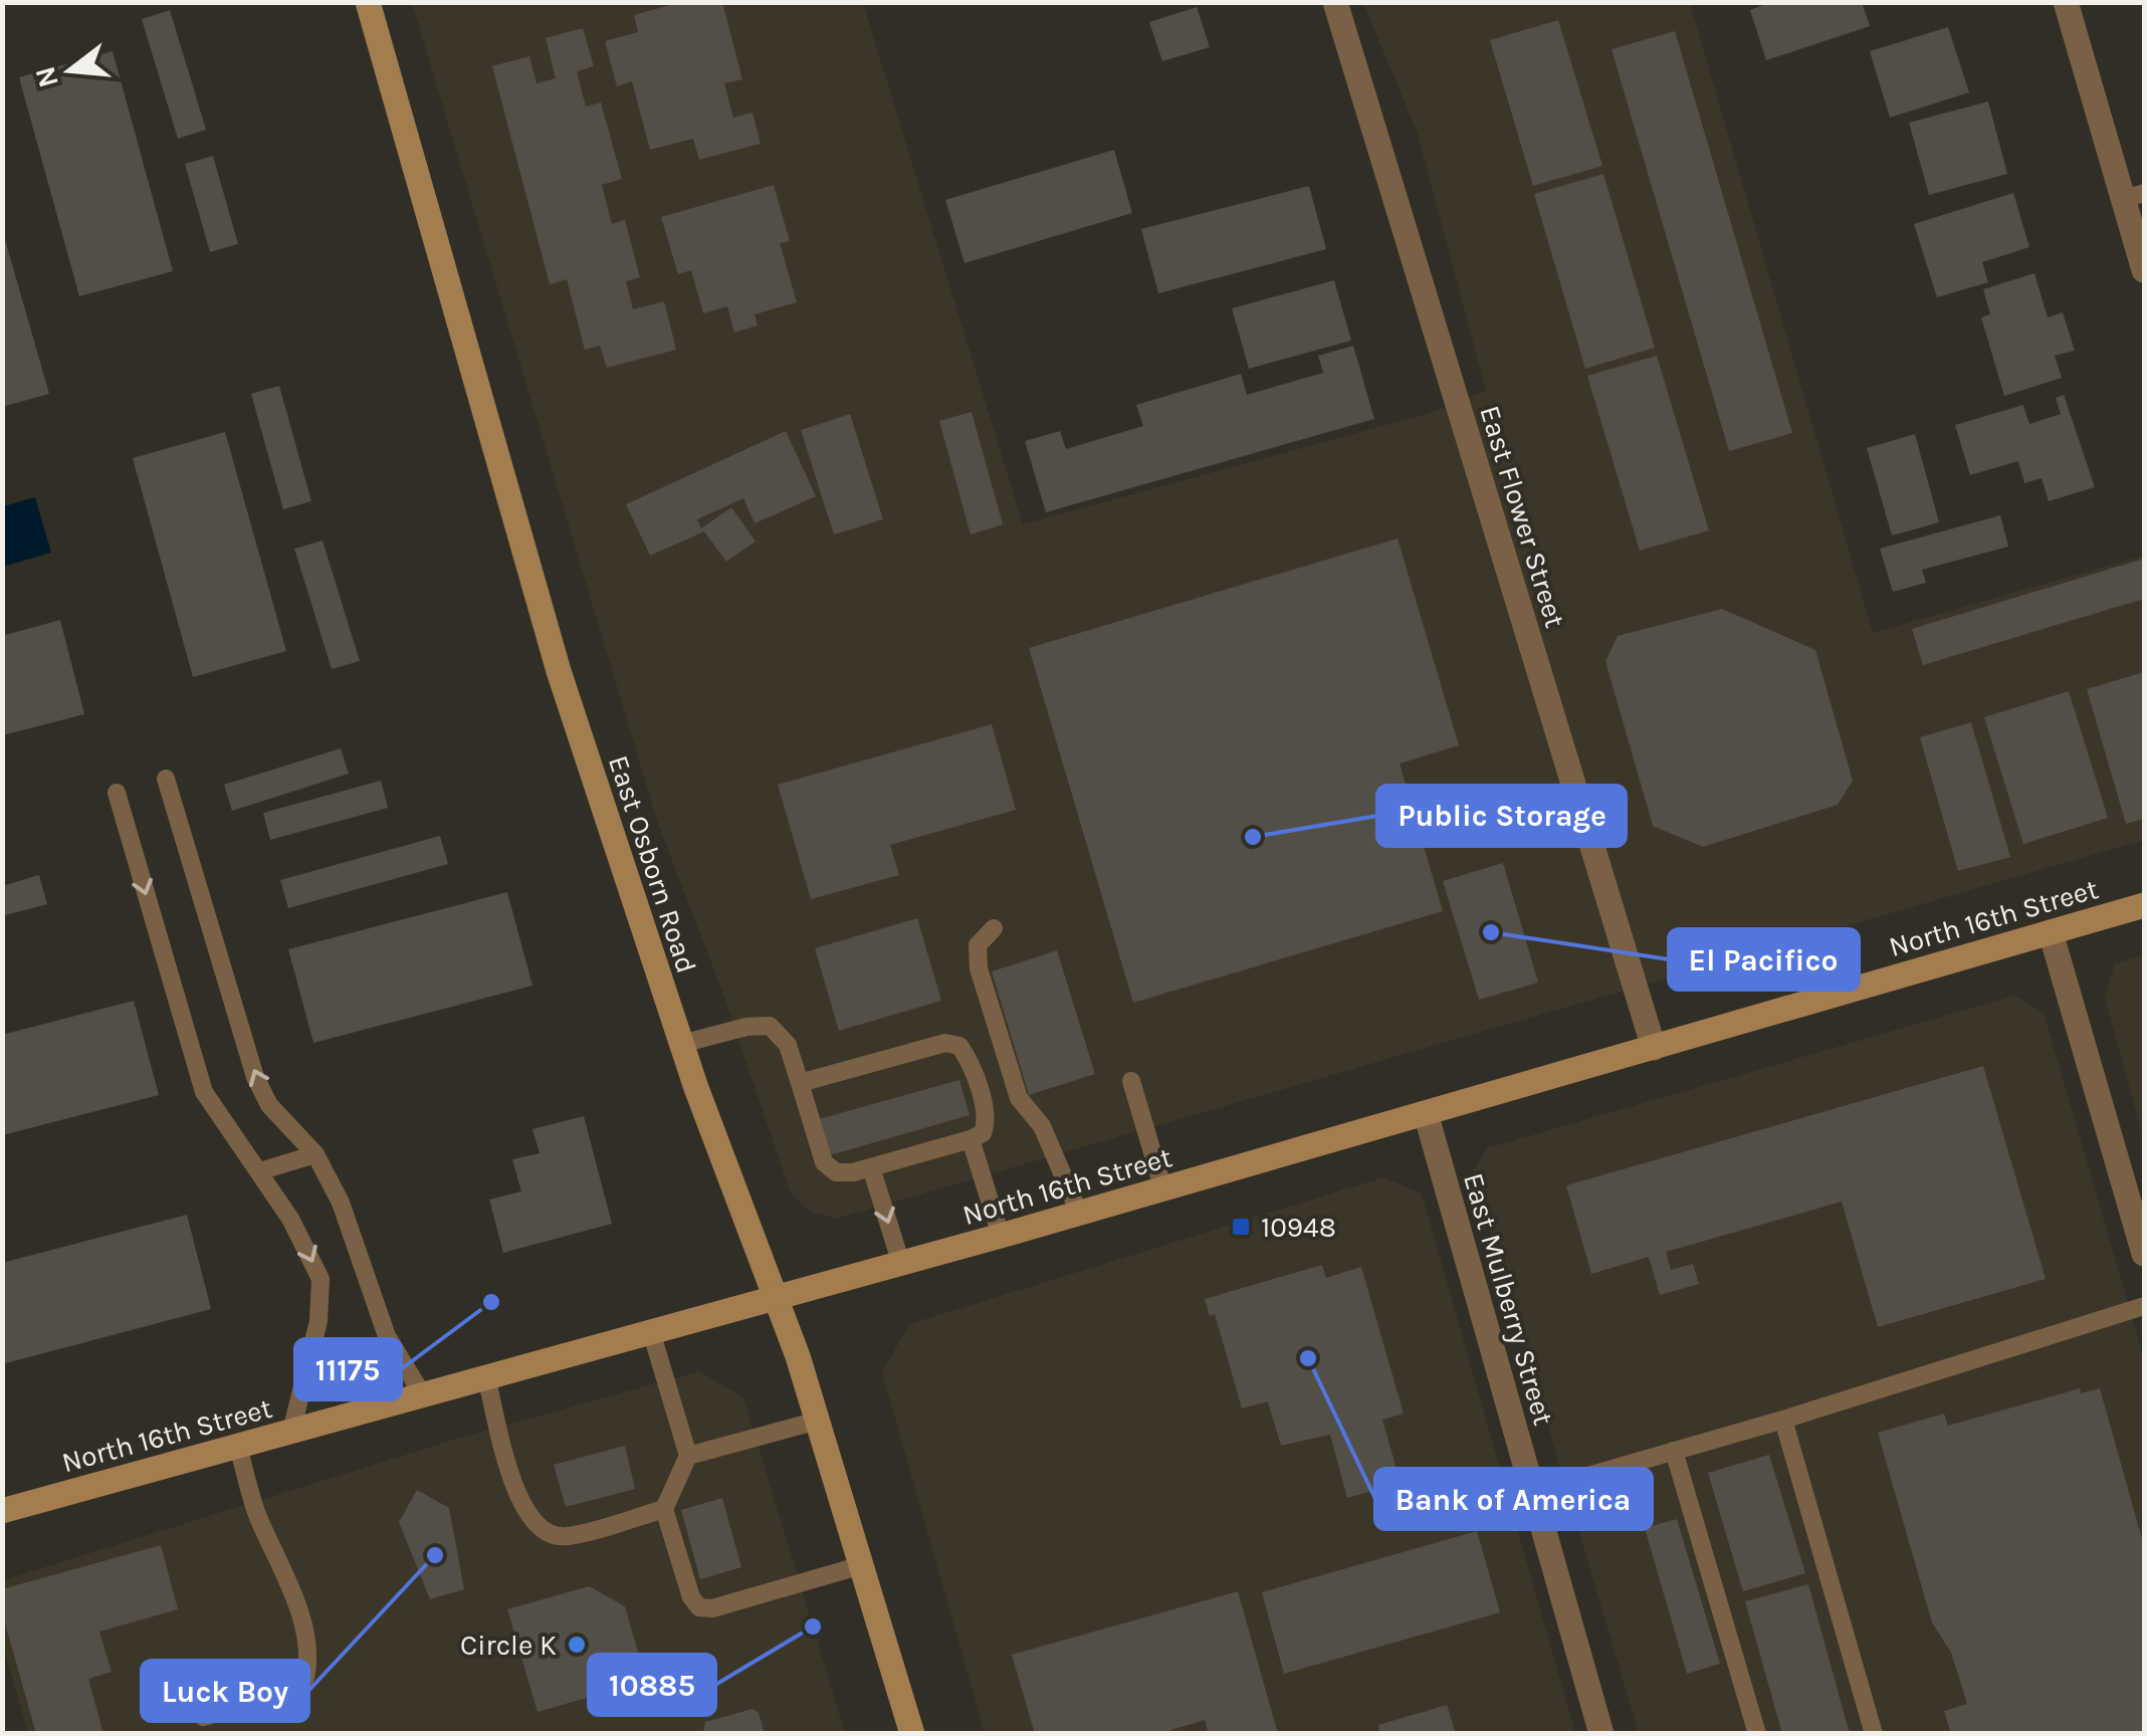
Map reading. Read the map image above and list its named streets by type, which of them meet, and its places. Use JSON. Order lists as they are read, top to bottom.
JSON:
{
  "streets": {
    "main road": ["East Osborn Road", "North 16th Street"],
    "street": ["East Flower Street", "East Mulberry Street"]
  },
  "crossings": [
    ["East Flower Street", "North 16th Street"],
    ["East Osborn Road", "North 16th Street"],
    ["North 16th Street", "East Mulberry Street"]
  ],
  "places": {
    "other": [
      "Public Storage",
      "El Pacifico",
      "11175",
      "Bank of America",
      "Luck Boy",
      "10885",
      "Circle K"
    ],
    "transit": ["10948"]
  },
  "north": "left"
}
